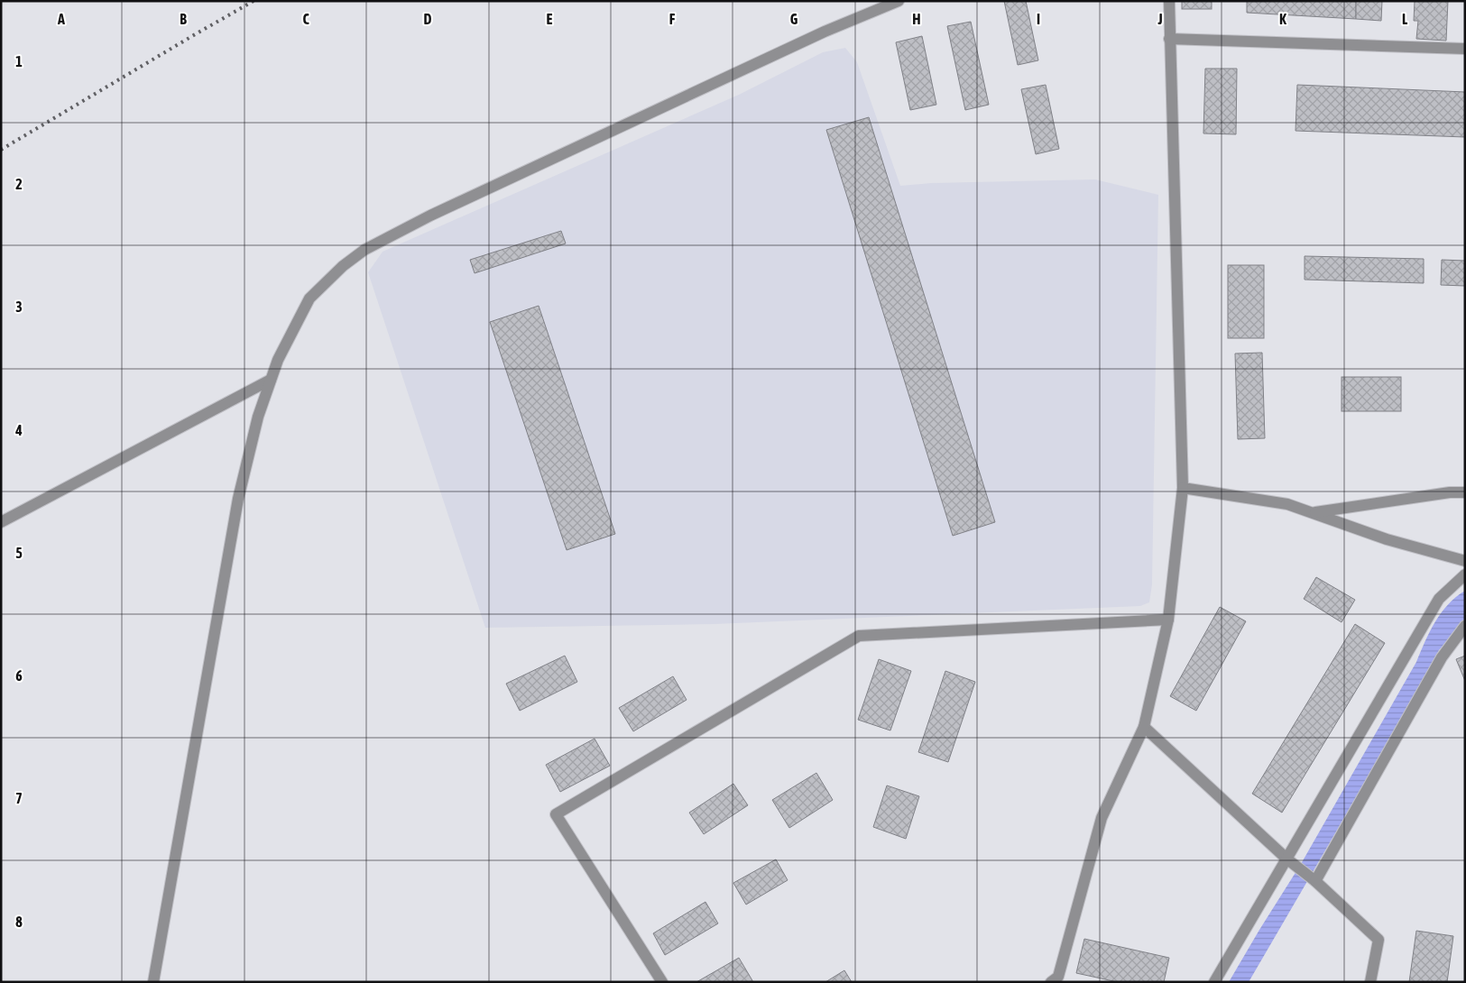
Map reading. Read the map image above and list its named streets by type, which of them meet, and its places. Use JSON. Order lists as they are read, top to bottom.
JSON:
{
  "grid": {
    "columns": [
      "A",
      "B",
      "C",
      "D",
      "E",
      "F",
      "G",
      "H",
      "I",
      "J",
      "K",
      "L"
    ],
    "rows": [
      "1",
      "2",
      "3",
      "4",
      "5",
      "6",
      "7",
      "8"
    ]
  }
}
